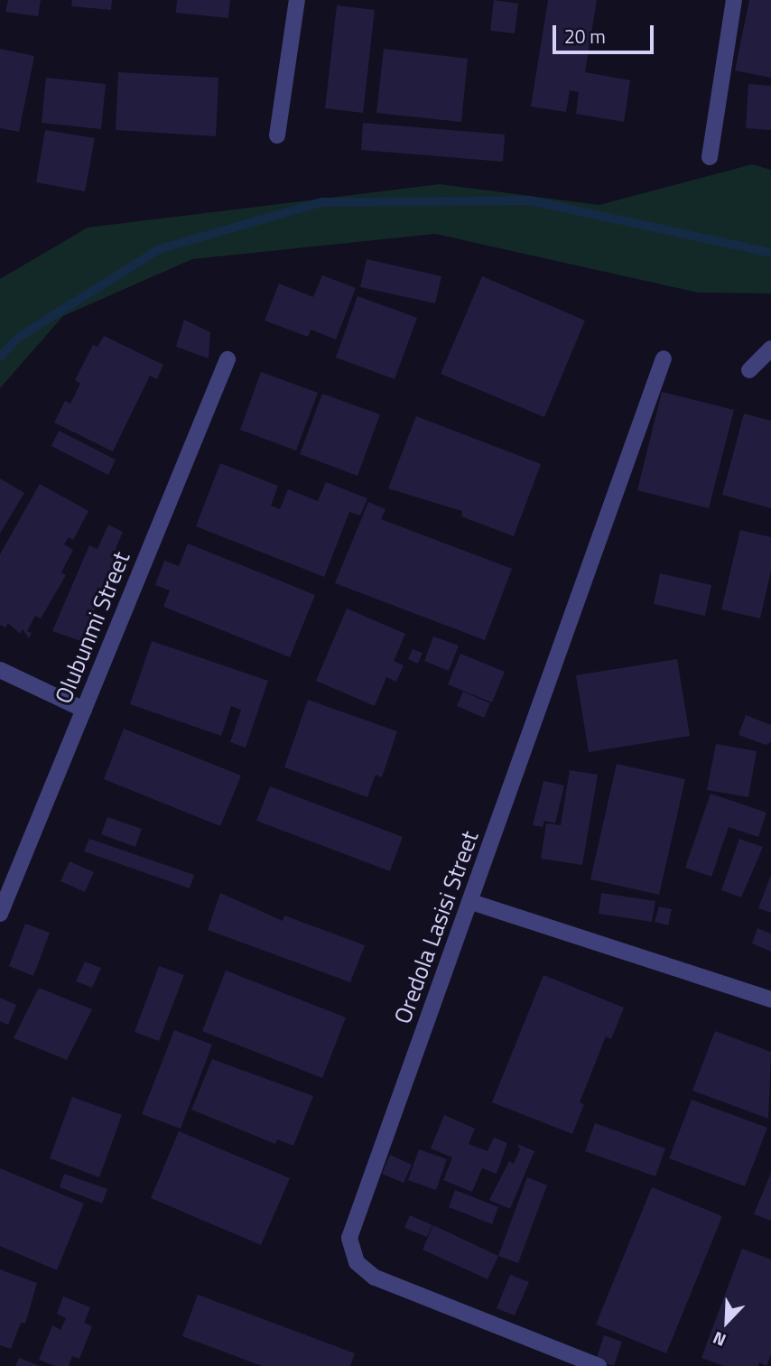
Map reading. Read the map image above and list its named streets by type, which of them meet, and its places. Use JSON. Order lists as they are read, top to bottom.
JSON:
{
  "streets": {
    "street": ["Olubunmi Street", "Oredola Lasisi Street"]
  },
  "scale_bar": "20 m",
  "north": "bottom left"
}
